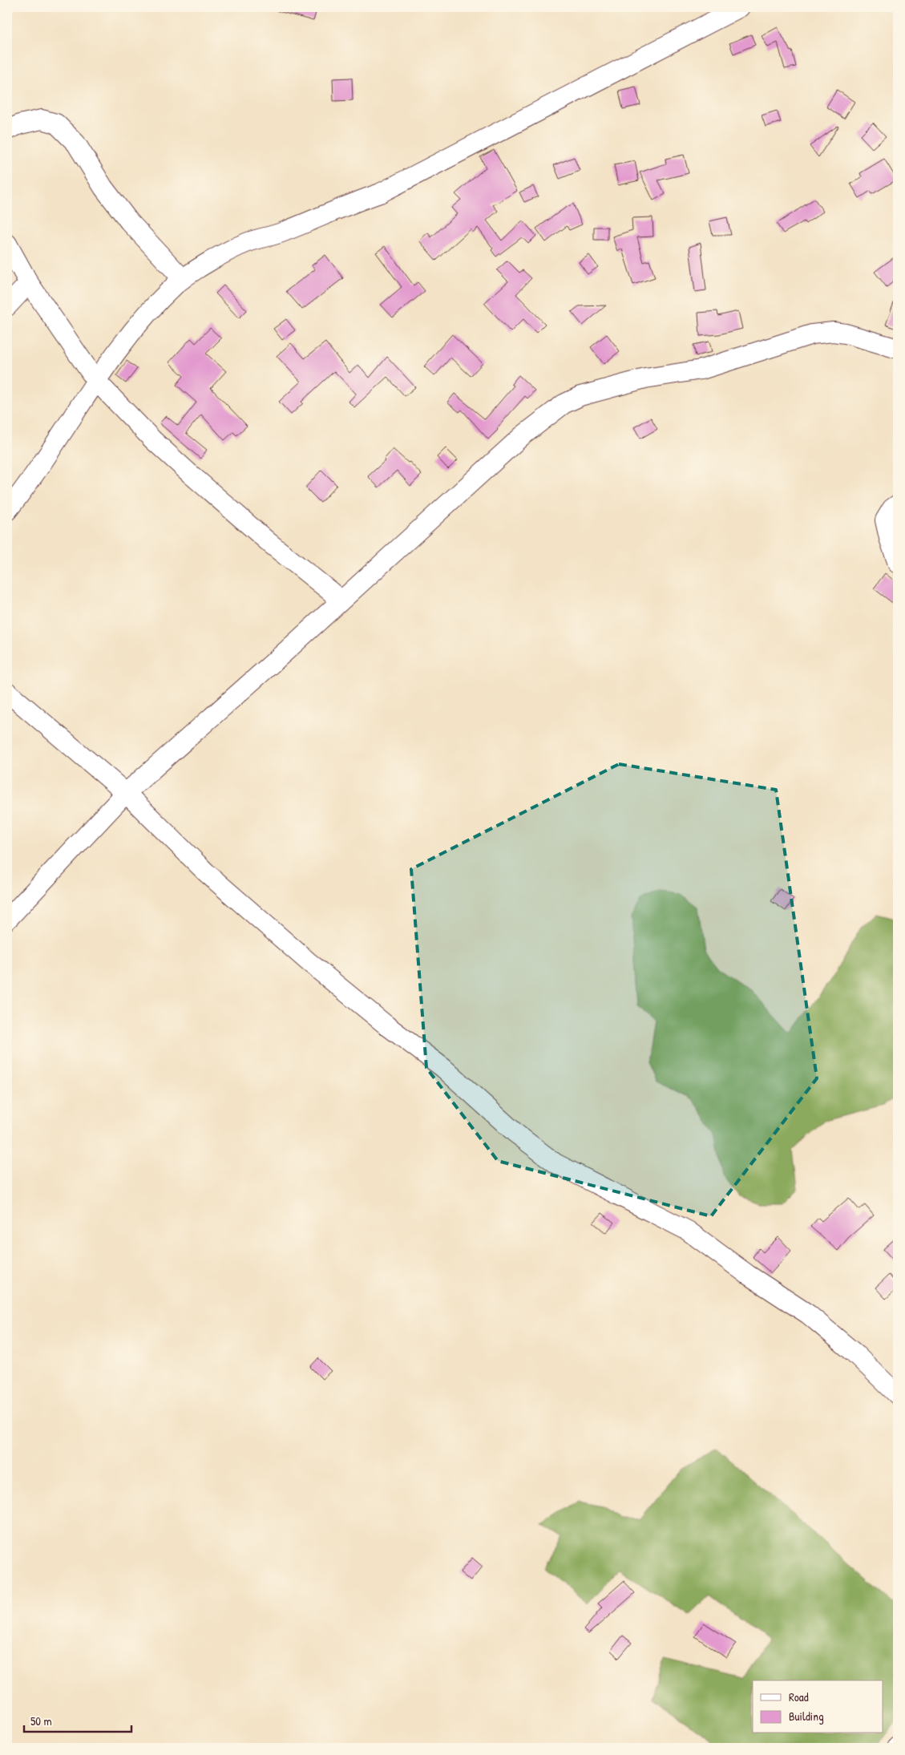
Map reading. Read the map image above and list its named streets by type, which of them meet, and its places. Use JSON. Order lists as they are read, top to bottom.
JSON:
{
  "legend": ["Road", "Building"],
  "scale_bar": "50 m"
}
